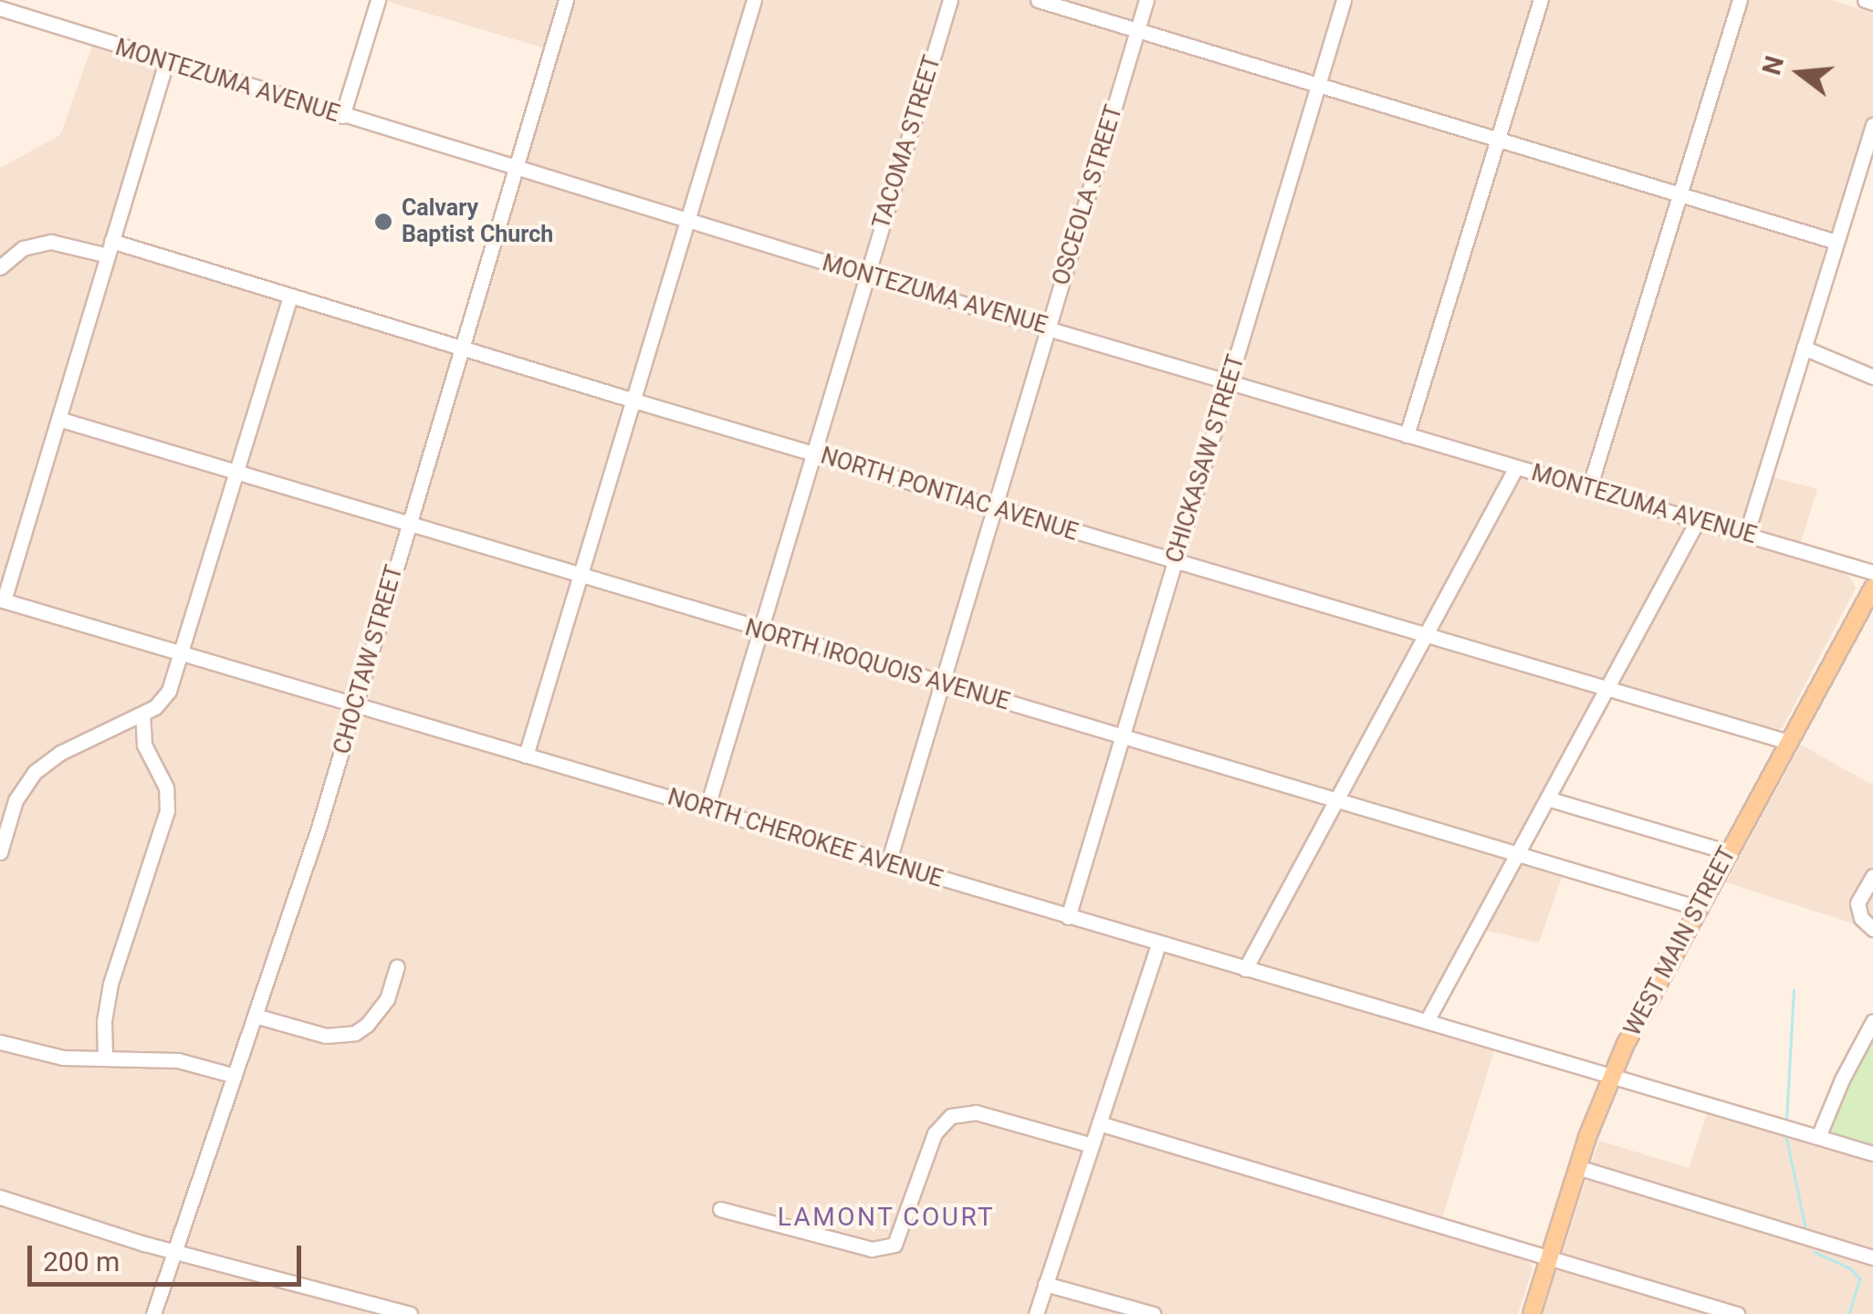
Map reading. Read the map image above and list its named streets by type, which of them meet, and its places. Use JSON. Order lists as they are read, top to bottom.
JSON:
{
  "streets": {
    "main road": ["WEST MAIN STREET"],
    "street": [
      "MONTEZUMA AVENUE",
      "TACOMA STREET",
      "OSCEOLA STREET",
      "CHICKASAW STREET",
      "NORTH PONTIAC AVENUE",
      "CHOCTAW STREET",
      "NORTH IROQUOIS AVENUE",
      "NORTH CHEROKEE AVENUE"
    ]
  },
  "crossings": [
    ["MONTEZUMA AVENUE", "TACOMA STREET"],
    ["MONTEZUMA AVENUE", "OSCEOLA STREET"],
    ["MONTEZUMA AVENUE", "CHICKASAW STREET"],
    ["MONTEZUMA AVENUE", "CHOCTAW STREET"],
    ["TACOMA STREET", "NORTH PONTIAC AVENUE"],
    ["TACOMA STREET", "NORTH IROQUOIS AVENUE"],
    ["TACOMA STREET", "NORTH CHEROKEE AVENUE"],
    ["OSCEOLA STREET", "NORTH PONTIAC AVENUE"],
    ["OSCEOLA STREET", "NORTH IROQUOIS AVENUE"],
    ["OSCEOLA STREET", "NORTH CHEROKEE AVENUE"],
    ["CHICKASAW STREET", "NORTH PONTIAC AVENUE"],
    ["CHICKASAW STREET", "NORTH IROQUOIS AVENUE"],
    ["CHICKASAW STREET", "NORTH CHEROKEE AVENUE"],
    ["NORTH PONTIAC AVENUE", "CHOCTAW STREET"],
    ["NORTH PONTIAC AVENUE", "WEST MAIN STREET"],
    ["CHOCTAW STREET", "NORTH IROQUOIS AVENUE"],
    ["CHOCTAW STREET", "NORTH CHEROKEE AVENUE"],
    ["NORTH IROQUOIS AVENUE", "WEST MAIN STREET"],
    ["NORTH CHEROKEE AVENUE", "WEST MAIN STREET"]
  ],
  "districts": ["LAMONT COURT"],
  "places": ["Calvary Baptist Church"],
  "scale_bar": "200 m",
  "north": "left"
}
